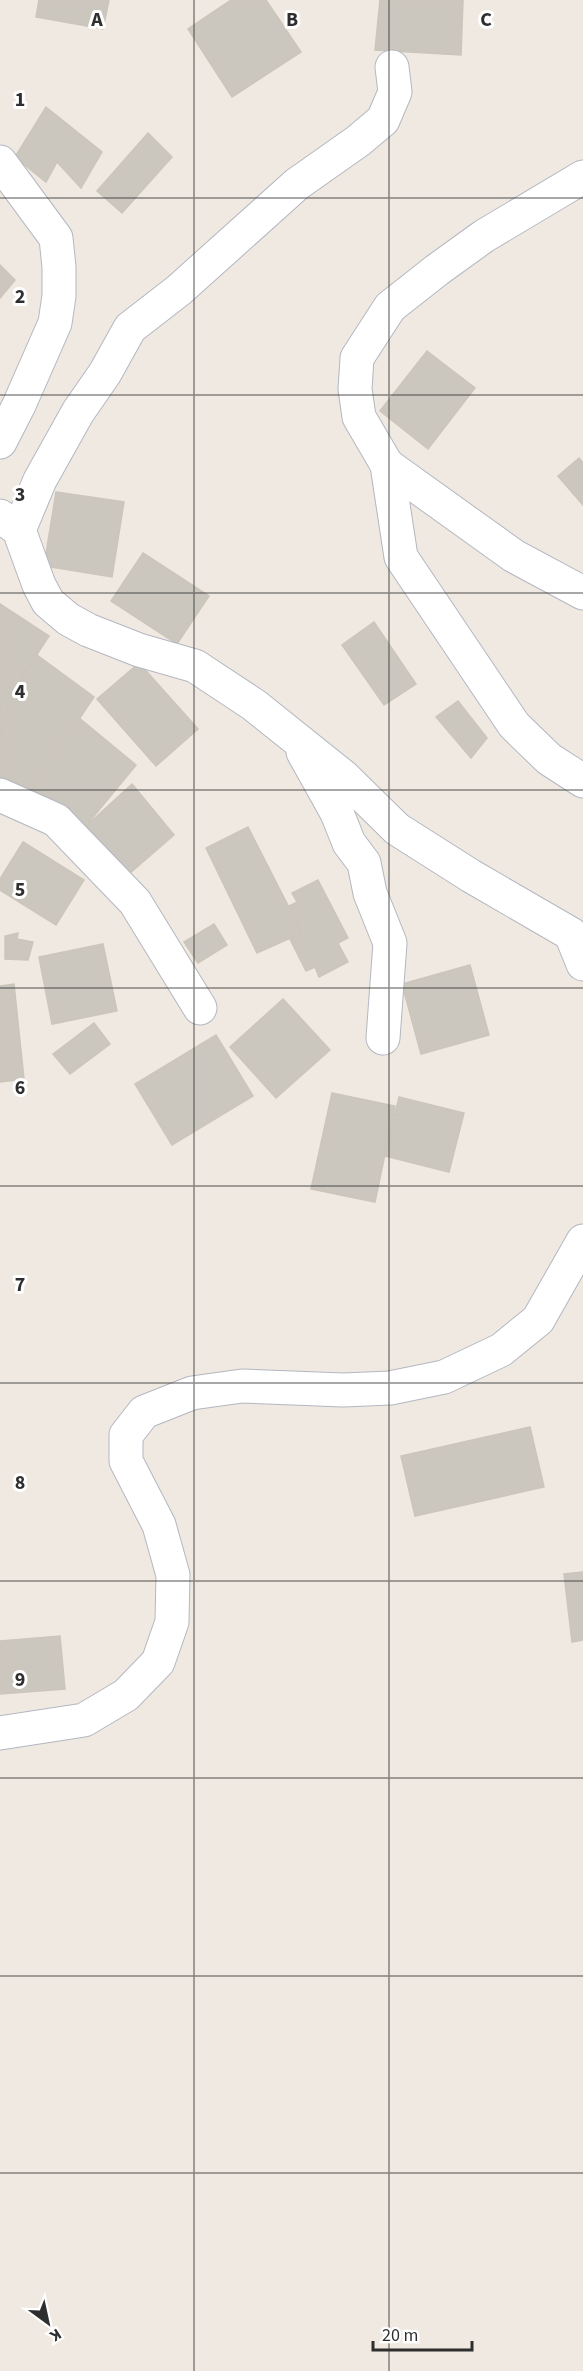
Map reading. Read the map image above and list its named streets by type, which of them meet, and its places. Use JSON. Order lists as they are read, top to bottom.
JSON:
{
  "scale_bar": "20 m",
  "north": "bottom right",
  "grid": {
    "columns": ["A", "B", "C"],
    "rows": [
      "1",
      "2",
      "3",
      "4",
      "5",
      "6",
      "7",
      "8",
      "9"
    ]
  }
}
